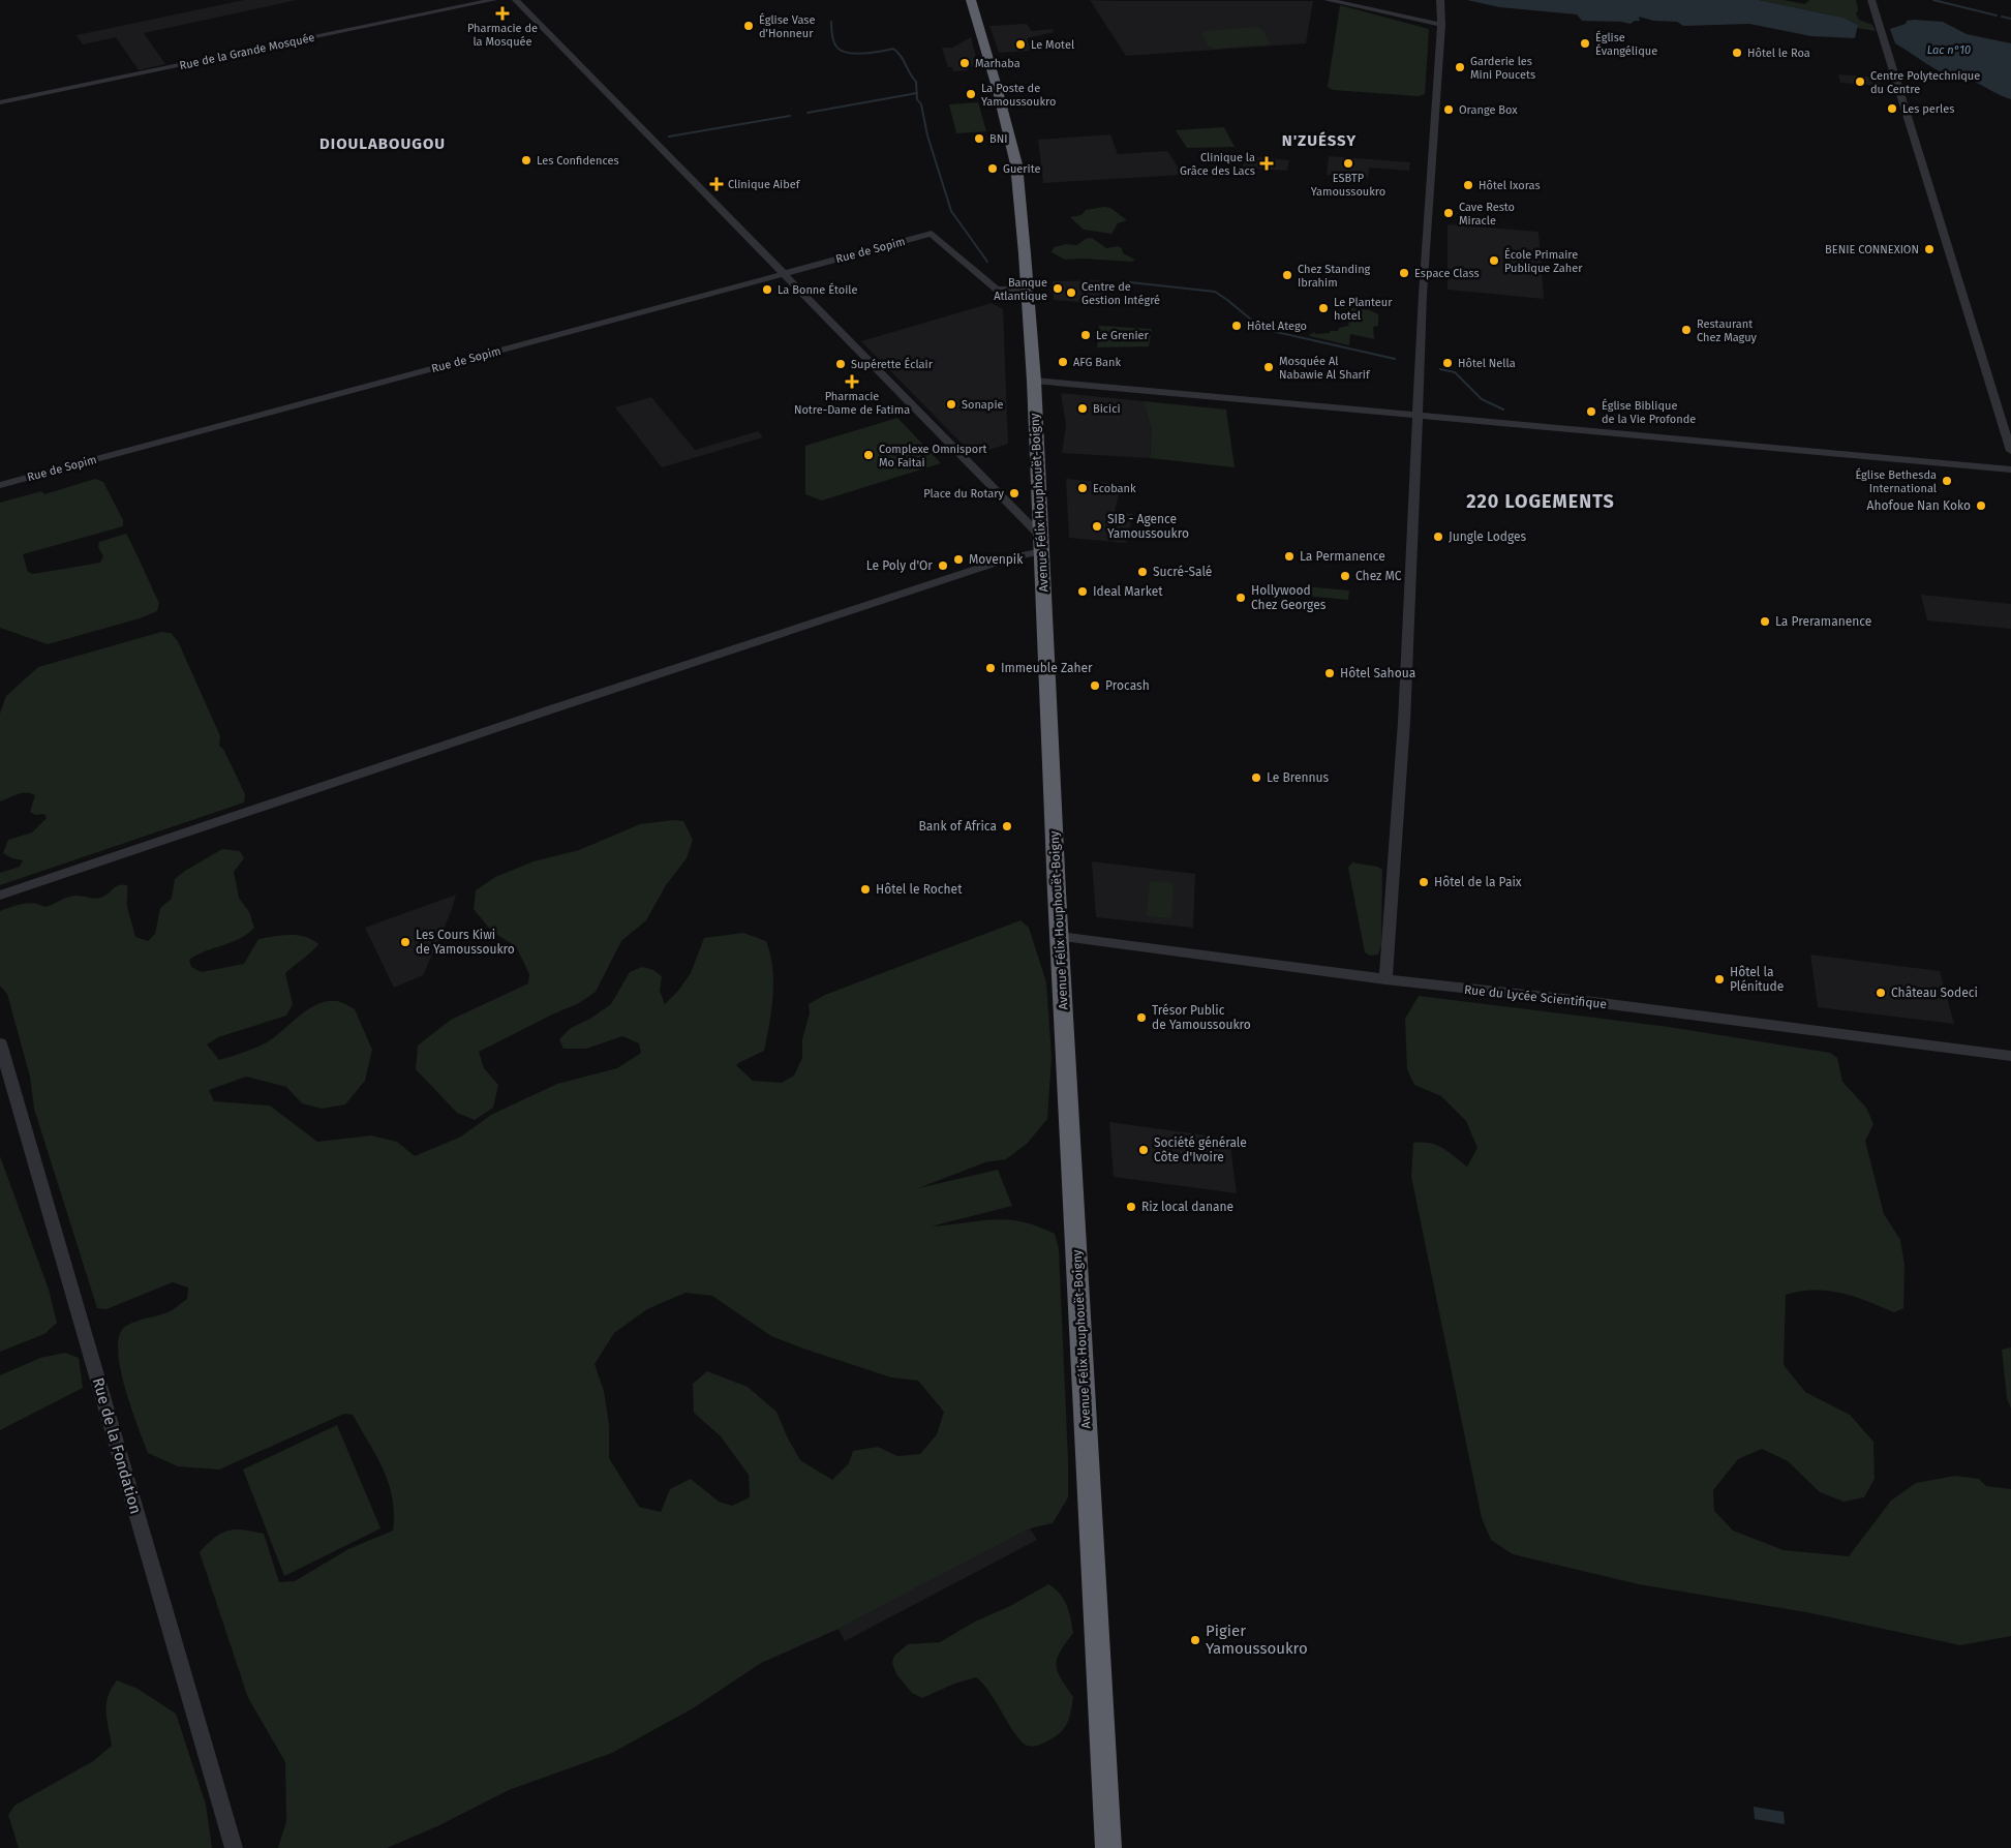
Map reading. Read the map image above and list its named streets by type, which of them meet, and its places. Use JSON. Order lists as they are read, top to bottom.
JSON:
{
  "streets": {
    "highway": ["Avenue Félix Houphouët-Boigny"],
    "street": [
      "Rue de la Grande Mosquée",
      "Rue de Sopim",
      "Rue du Lycée Scientifique",
      "Rue de la Fondation"
    ]
  },
  "crossings": [
    ["Rue de Sopim", "Avenue Félix Houphouët-Boigny"],
    ["Avenue Félix Houphouët-Boigny", "Rue du Lycée Scientifique"]
  ],
  "districts": ["N'ZUÉSSY", "DIOULABOUGOU", "220 LOGEMENTS"],
  "water": ["Lac n°10"],
  "places": {
    "health": [
      "Pharmacie de la Mosquée",
      "Clinique la Grâce des Lacs",
      "Clinique Aibef",
      "Pharmacie Notre-Dame de Fatima"
    ],
    "other": [
      "Église Vase d'Honneur",
      "Église Évangélique",
      "Le Motel",
      "Hôtel le Roa",
      "Marhaba",
      "Garderie les Mini Poucets",
      "Centre Polytechnique du Centre",
      "La Poste de Yamoussoukro",
      "Les perles",
      "Orange Box",
      "BNI",
      "Les Confidences",
      "ESBTP Yamoussoukro",
      "Guerite",
      "Hôtel Ixoras",
      "Cave Resto Miracle",
      "BENIE CONNEXION",
      "École Primaire Publique Zaher",
      "Espace Class",
      "Chez Standing Ibrahim",
      "Banque Atlantique",
      "La Bonne Étoile",
      "Centre de Gestion Intégré",
      "Le Planteur hotel",
      "Hôtel Atego",
      "Restaurant Chez Maguy",
      "Le Grenier",
      "AFG Bank",
      "Hôtel Nella",
      "Supérette Éclair",
      "Mosquée Al Nabawie Al Sharif",
      "Sonapie",
      "Bicici",
      "Église Biblique de la Vie Profonde",
      "Complexe Omnisport Mo Faitai",
      "Église Bethesda International",
      "Ecobank",
      "Place du Rotary",
      "Ahofoue Nan Koko",
      "SIB - Agence Yamoussoukro",
      "Jungle Lodges",
      "La Permanence",
      "Movenpik",
      "Le Poly d'Or",
      "Sucré-Salé",
      "Chez MC",
      "Ideal Market",
      "Hollywood Chez Georges",
      "La Preramanence",
      "Immeuble Zaher",
      "Hôtel Sahoua",
      "Procash",
      "Le Brennus",
      "Bank of Africa",
      "Hôtel de la Paix",
      "Hôtel le Rochet",
      "Les Cours Kiwi de Yamoussoukro",
      "Hôtel la Plénitude",
      "Château Sodeci",
      "Trésor Public de Yamoussoukro",
      "Société générale Côte d'Ivoire",
      "Riz local danane",
      "Pigier Yamoussoukro"
    ]
  }
}
